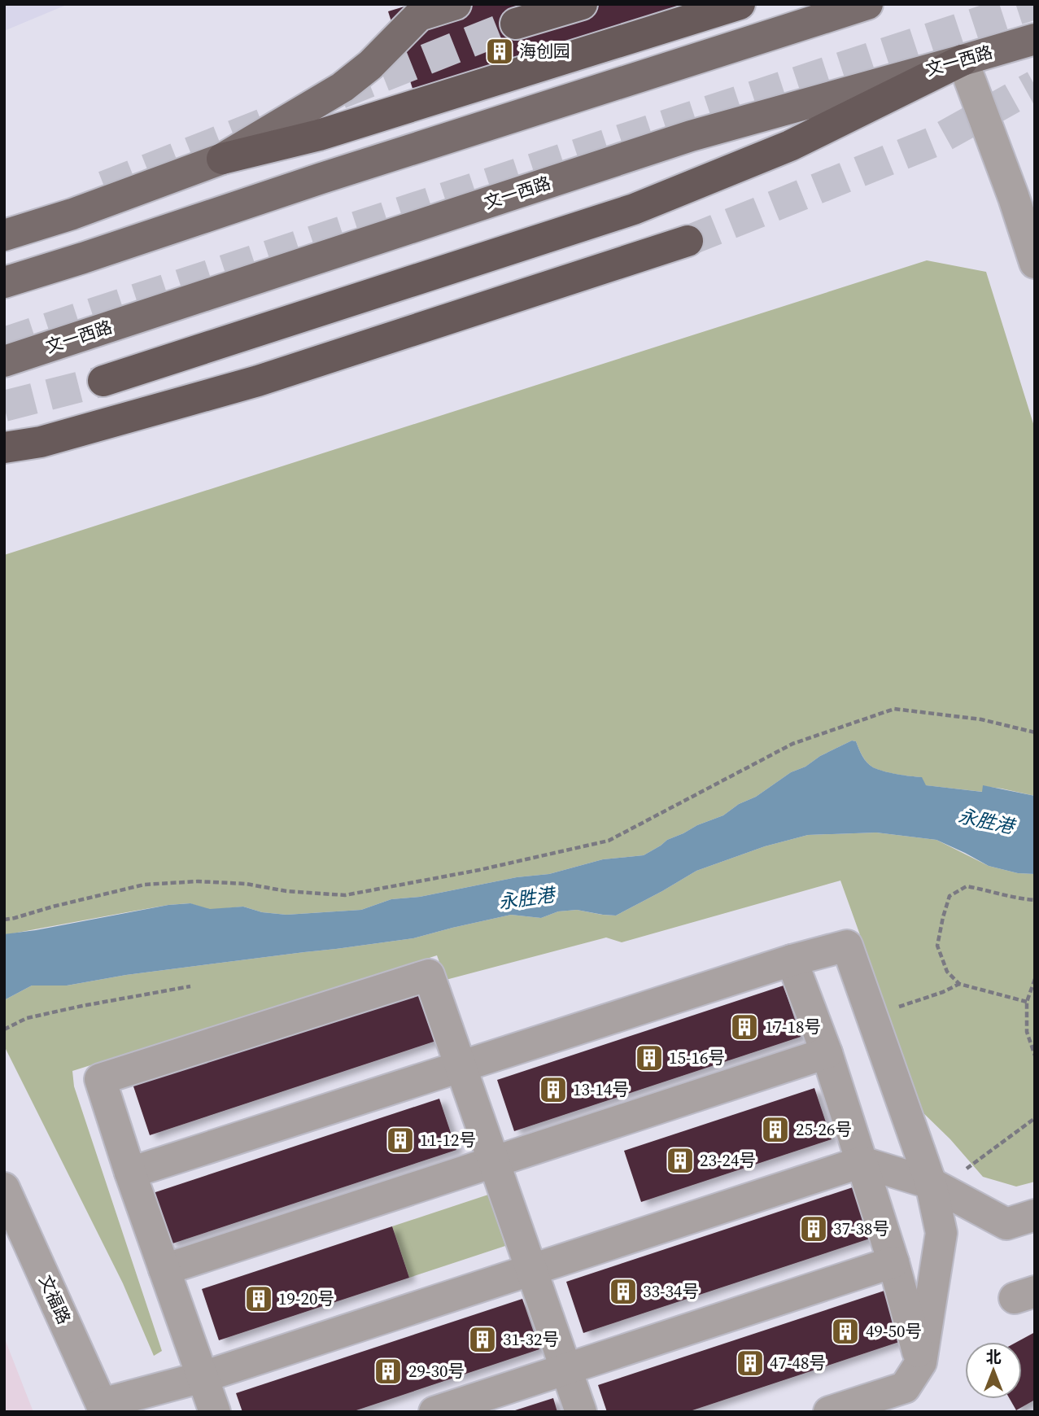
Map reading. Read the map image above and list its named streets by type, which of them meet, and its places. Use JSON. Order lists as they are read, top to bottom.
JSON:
{
  "streets": {
    "main road": ["文一西路"],
    "street": ["文福路"]
  },
  "water": ["永胜港"],
  "places": {
    "building": [
      "海创园",
      "17-18号",
      "15-16号",
      "13-14号",
      "25-26号",
      "11-12号",
      "23-24号",
      "37-38号",
      "33-34号",
      "19-20号",
      "49-50号",
      "31-32号",
      "47-48号",
      "29-30号"
    ]
  },
  "north": "top"
}
